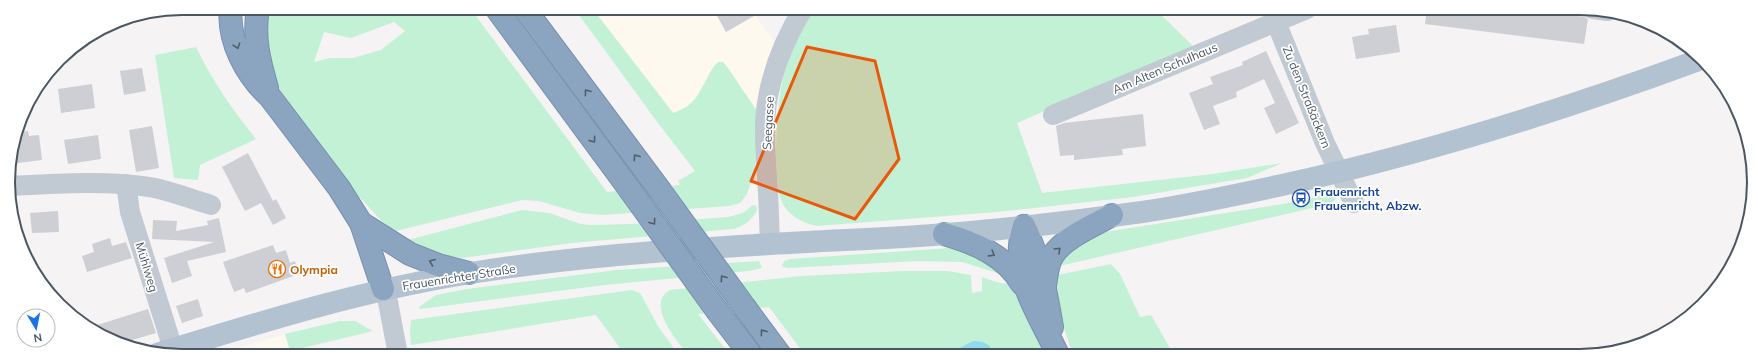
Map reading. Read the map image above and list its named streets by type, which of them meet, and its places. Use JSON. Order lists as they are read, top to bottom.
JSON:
{
  "streets": {
    "main road": ["Frauenrichter Straße"],
    "street": [
      "Am Alten Schulhaus",
      "Zu den Straßäckern",
      "Seegasse",
      "Mühlweg"
    ]
  },
  "crossings": [
    ["Am Alten Schulhaus", "Zu den Straßäckern"],
    ["Zu den Straßäckern", "Frauenrichter Straße"],
    ["Seegasse", "Frauenrichter Straße"]
  ],
  "places": {
    "bus stop": ["Frauenricht Frauenricht, Abzw."],
    "restaurant": ["Olympia"]
  },
  "north": "bottom"
}
